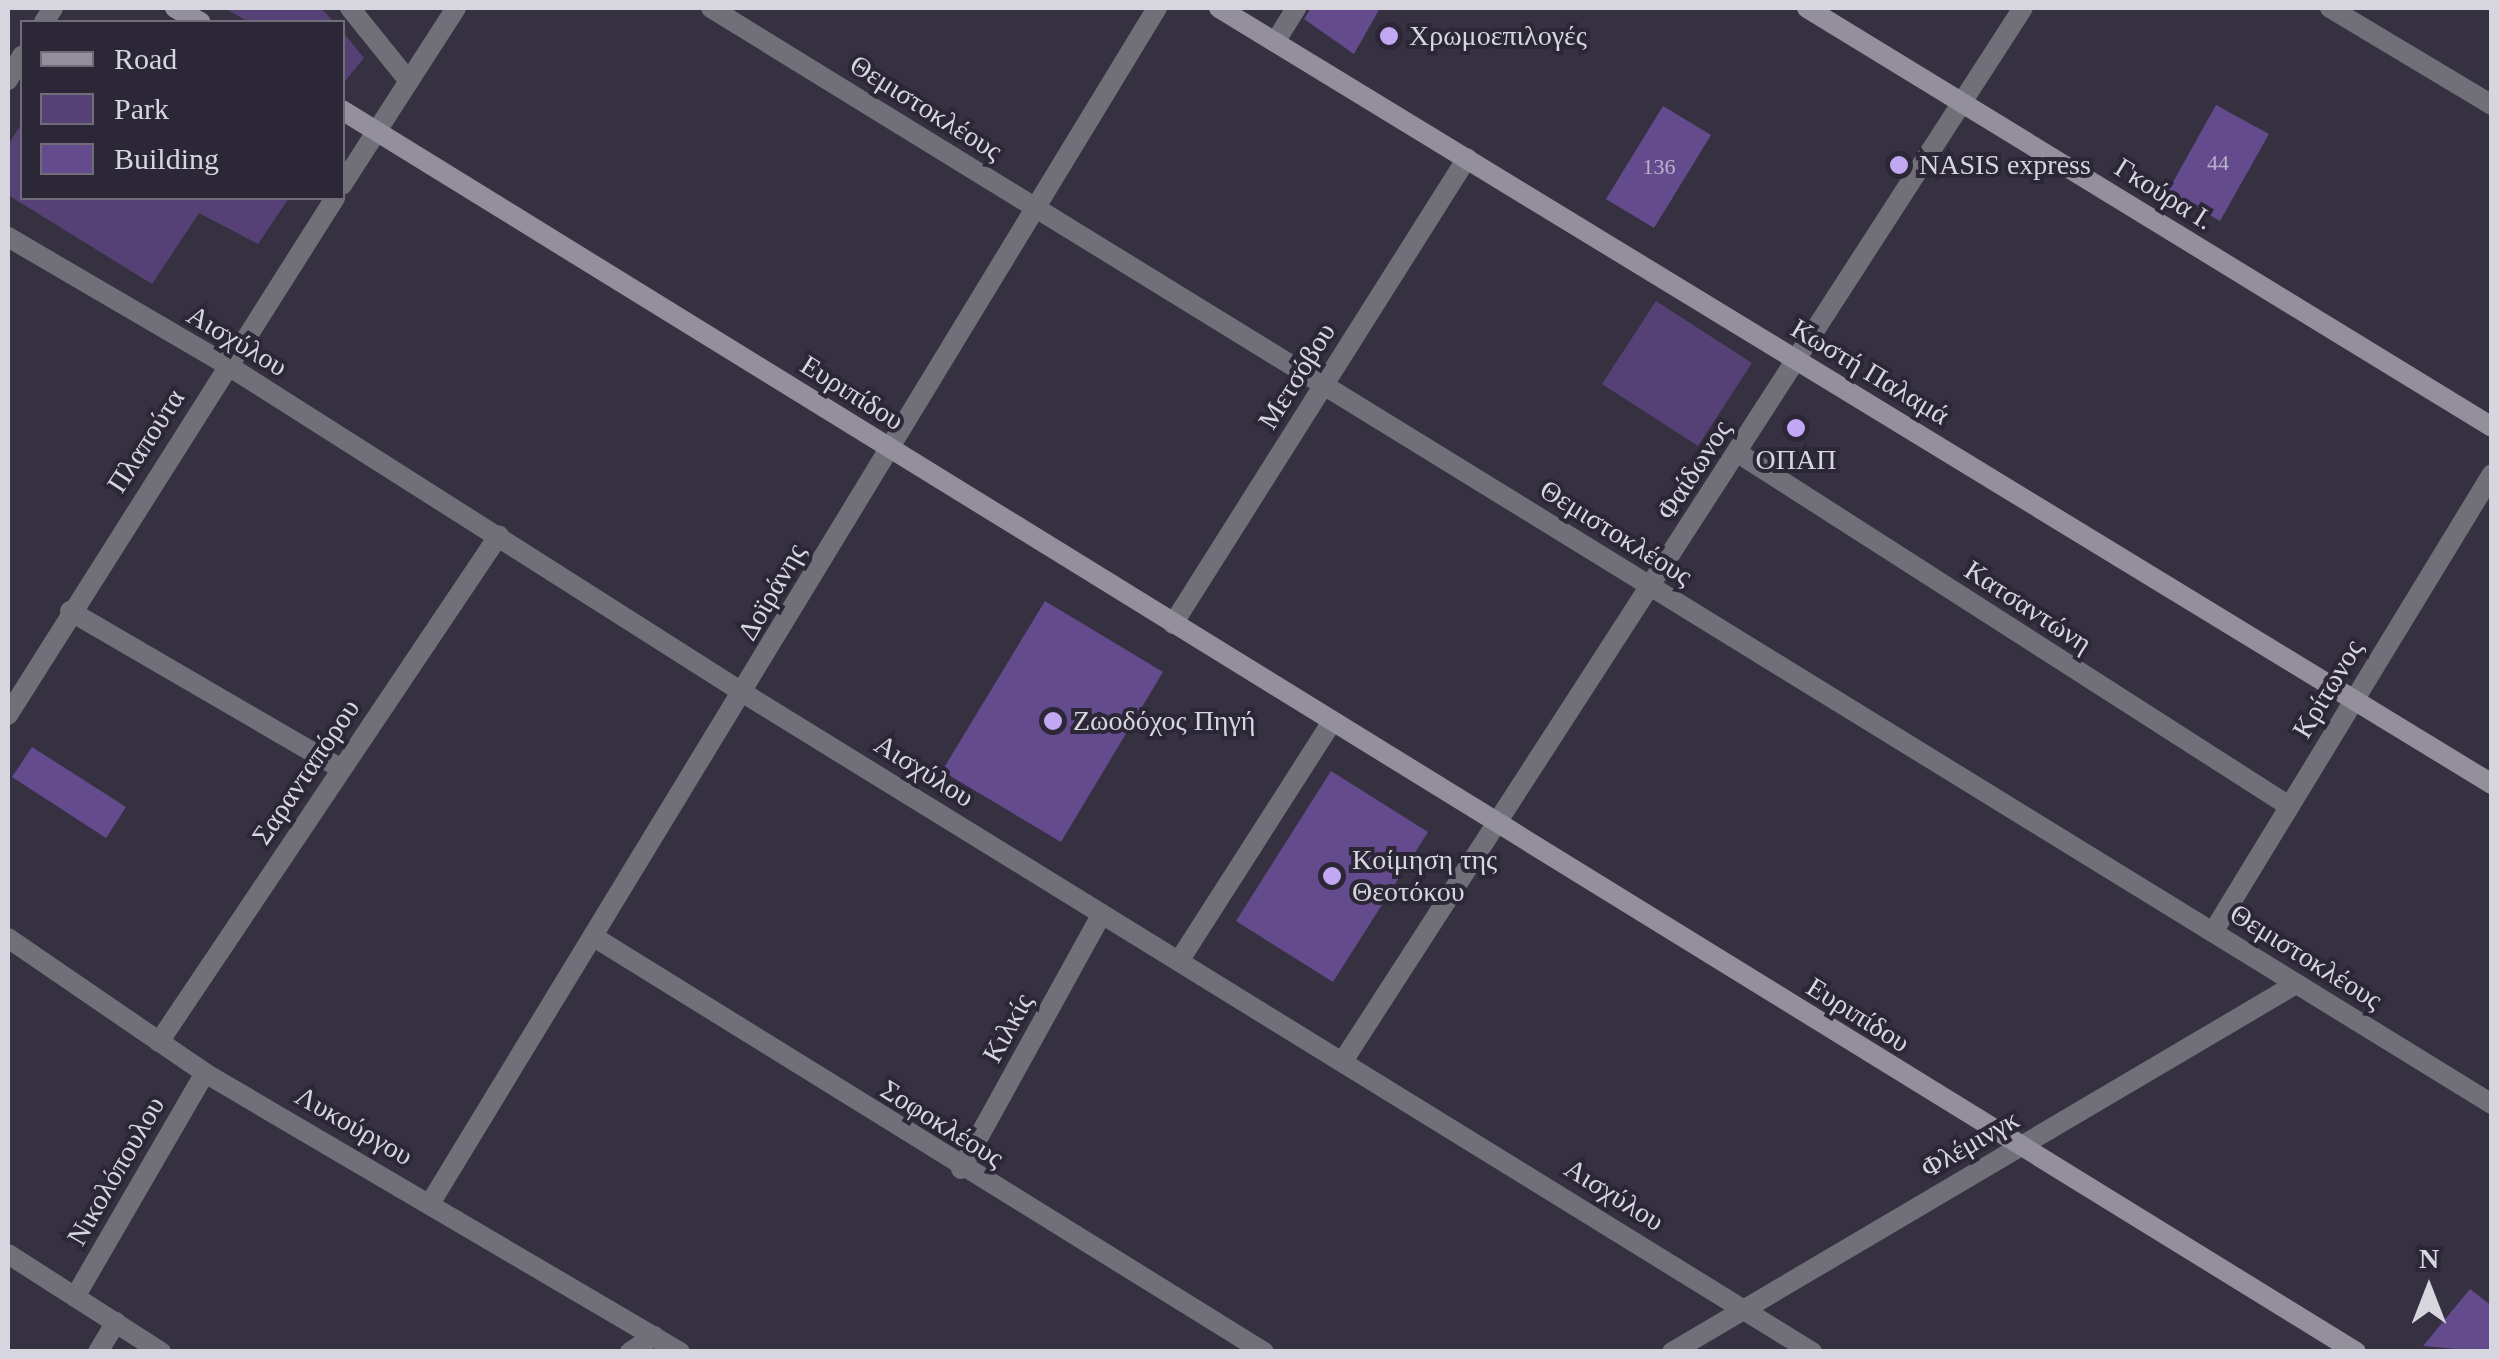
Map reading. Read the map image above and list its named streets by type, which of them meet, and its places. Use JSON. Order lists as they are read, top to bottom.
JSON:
{
  "streets": {
    "street": [
      "Θεμιστοκλέους",
      "Γκούρα Ι.",
      "Αισχύλου",
      "Κωστή Παλαμά",
      "Μετσόβου",
      "Ευριπίδου",
      "Πλαπούτα",
      "Φαίδωνος",
      "Δοϊράνης",
      "Κατσαντώνη",
      "Κρίτωνος",
      "Σαρανταπόρου",
      "Κιλκίς",
      "Σοφοκλέους",
      "Λυκούργου",
      "Φλέμινγκ",
      "Νικολόπουλου"
    ]
  },
  "crossings": [
    ["Θεμιστοκλέους", "Μετσόβου"],
    ["Θεμιστοκλέους", "Φαίδωνος"],
    ["Θεμιστοκλέους", "Δοϊράνης"],
    ["Θεμιστοκλέους", "Κρίτωνος"],
    ["Θεμιστοκλέους", "Φλέμινγκ"],
    ["Γκούρα Ι.", "Φαίδωνος"],
    ["Αισχύλου", "Πλαπούτα"],
    ["Αισχύλου", "Φαίδωνος"],
    ["Αισχύλου", "Δοϊράνης"],
    ["Αισχύλου", "Σαρανταπόρου"],
    ["Αισχύλου", "Κιλκίς"],
    ["Αισχύλου", "Φλέμινγκ"],
    ["Κωστή Παλαμά", "Μετσόβου"],
    ["Κωστή Παλαμά", "Φαίδωνος"],
    ["Κωστή Παλαμά", "Κρίτωνος"],
    ["Μετσόβου", "Ευριπίδου"],
    ["Ευριπίδου", "Φαίδωνος"],
    ["Ευριπίδου", "Δοϊράνης"],
    ["Ευριπίδου", "Φλέμινγκ"],
    ["Φαίδωνος", "Κατσαντώνη"],
    ["Δοϊράνης", "Σοφοκλέους"],
    ["Δοϊράνης", "Λυκούργου"],
    ["Κατσαντώνη", "Κρίτωνος"],
    ["Σαρανταπόρου", "Λυκούργου"],
    ["Κιλκίς", "Σοφοκλέους"],
    ["Λυκούργου", "Νικολόπουλου"]
  ],
  "places": [
    "Χρωμοεπιλογές",
    "NASIS express",
    "ΟΠΑΠ",
    "Ζωοδόχος Πηγή",
    "Κοίμηση της Θεοτόκου"
  ],
  "house_numbers": ["44", "136"],
  "legend": ["Road", "Park", "Building"],
  "north": "top"
}
